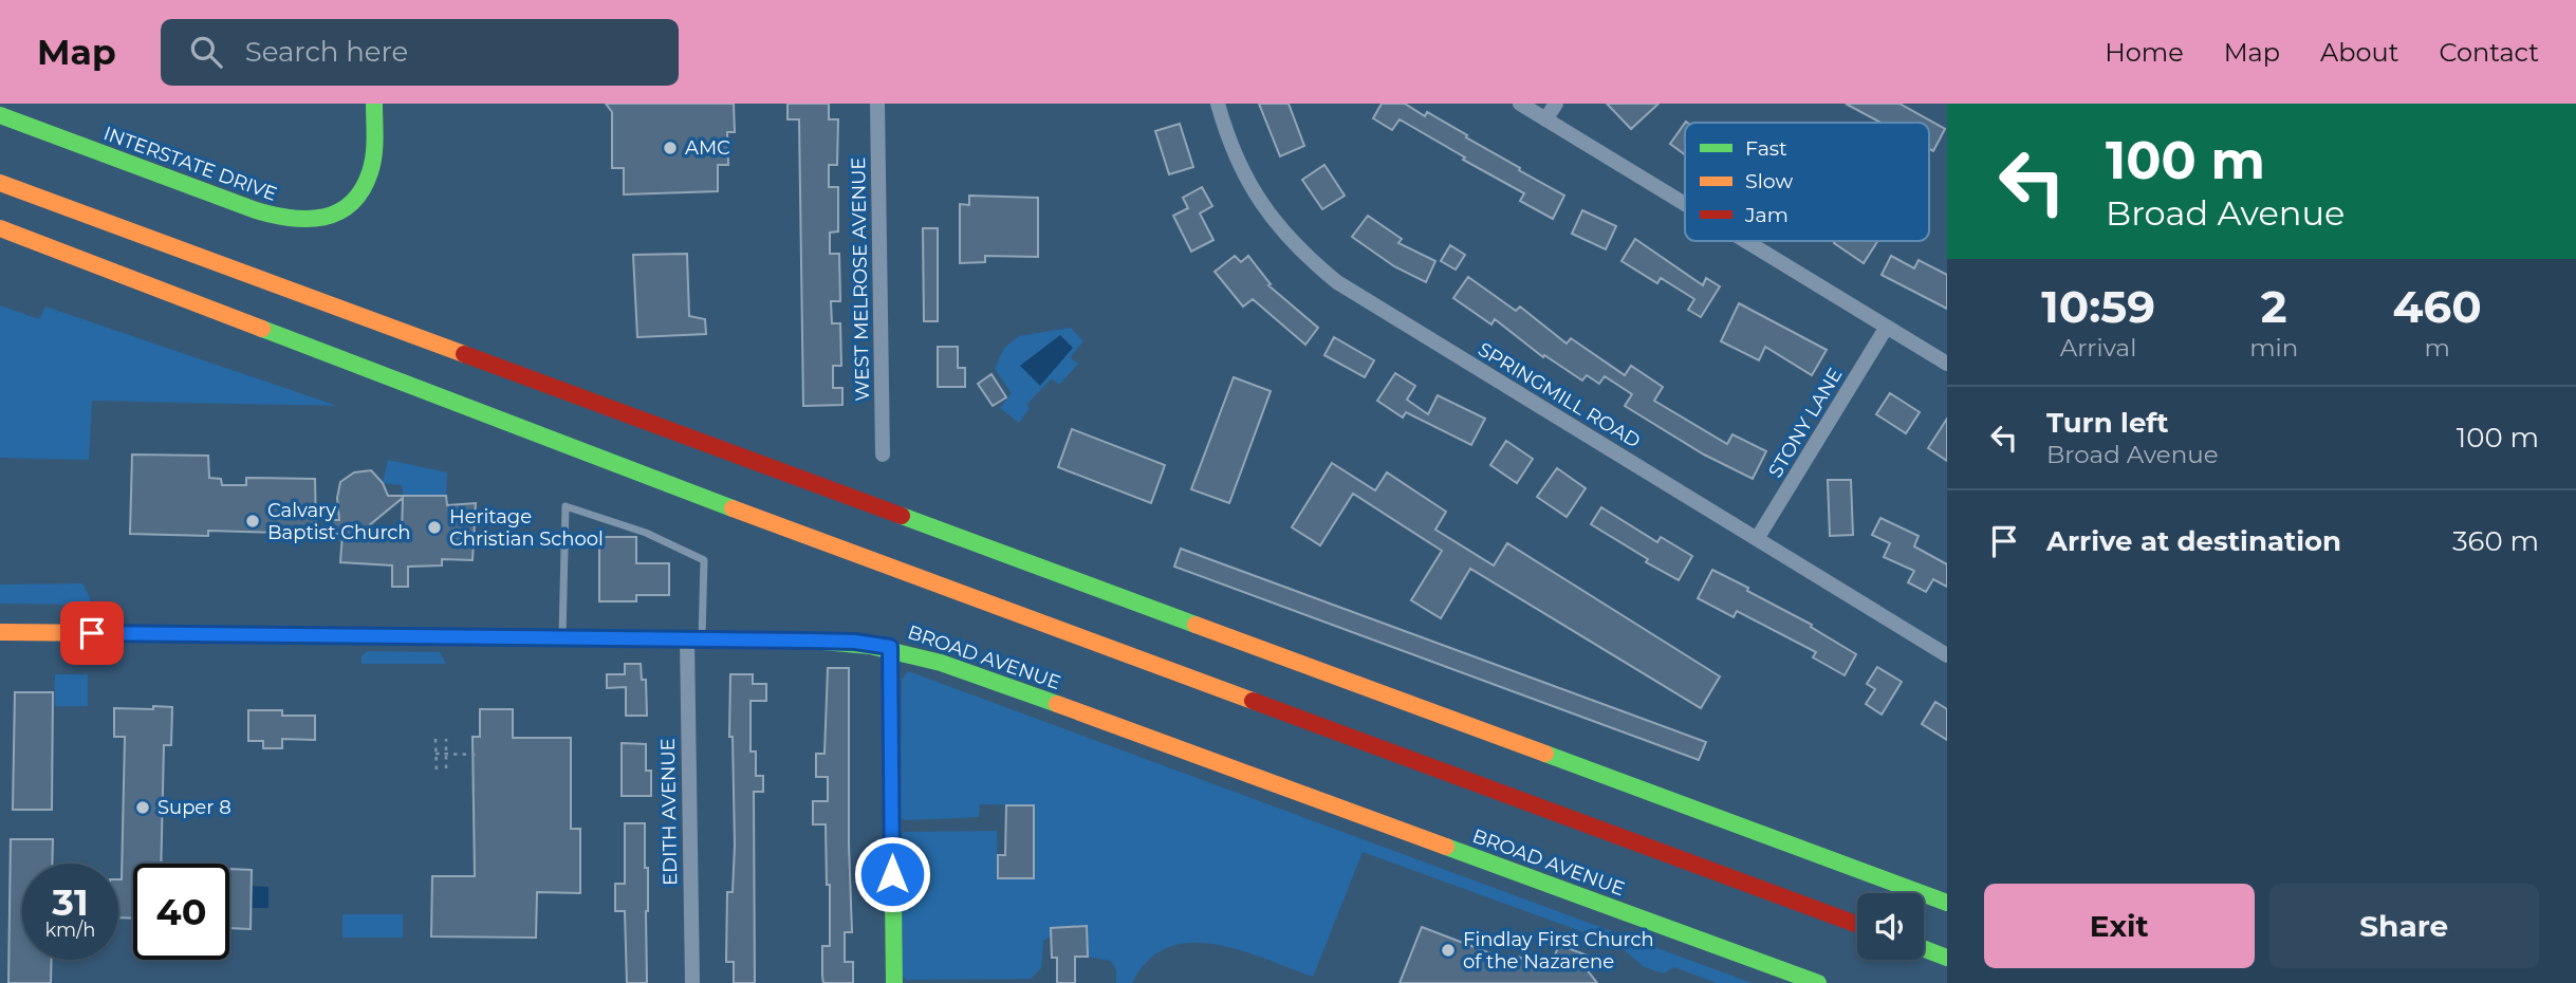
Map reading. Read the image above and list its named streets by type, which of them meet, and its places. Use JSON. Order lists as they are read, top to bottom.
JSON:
{
  "streets": {
    "main road": ["INTERSTATE DRIVE", "BROAD AVENUE"],
    "street": [
      "WEST MELROSE AVENUE",
      "SPRINGMILL ROAD",
      "STONY LANE",
      "EDITH AVENUE"
    ]
  },
  "crossings": [
    ["SPRINGMILL ROAD", "STONY LANE"],
    ["BROAD AVENUE", "EDITH AVENUE"]
  ],
  "places": [
    "AMC",
    "Calvary Baptist Church",
    "Heritage Christian School",
    "Super 8",
    "Findlay First Church of the Nazarene"
  ],
  "legend": ["Fast", "Slow", "Jam"],
  "page": {
    "header": "Map",
    "search": "Search here",
    "nav": [
      "Home",
      "Map",
      "About",
      "Contact"
    ],
    "turn": ["100 m", "Broad Avenue"],
    "eta": [
      "10:59",
      "Arrival",
      "2",
      "min",
      "460",
      "m"
    ],
    "list": [
      {
        "name": "Turn left",
        "note": "Broad Avenue",
        "value": "100 m"
      },
      {
        "name": "Arrive at destination",
        "value": "360 m"
      }
    ],
    "speed": "31 km/h",
    "limit": "40",
    "buttons": ["Exit", "Share"]
  }
}
